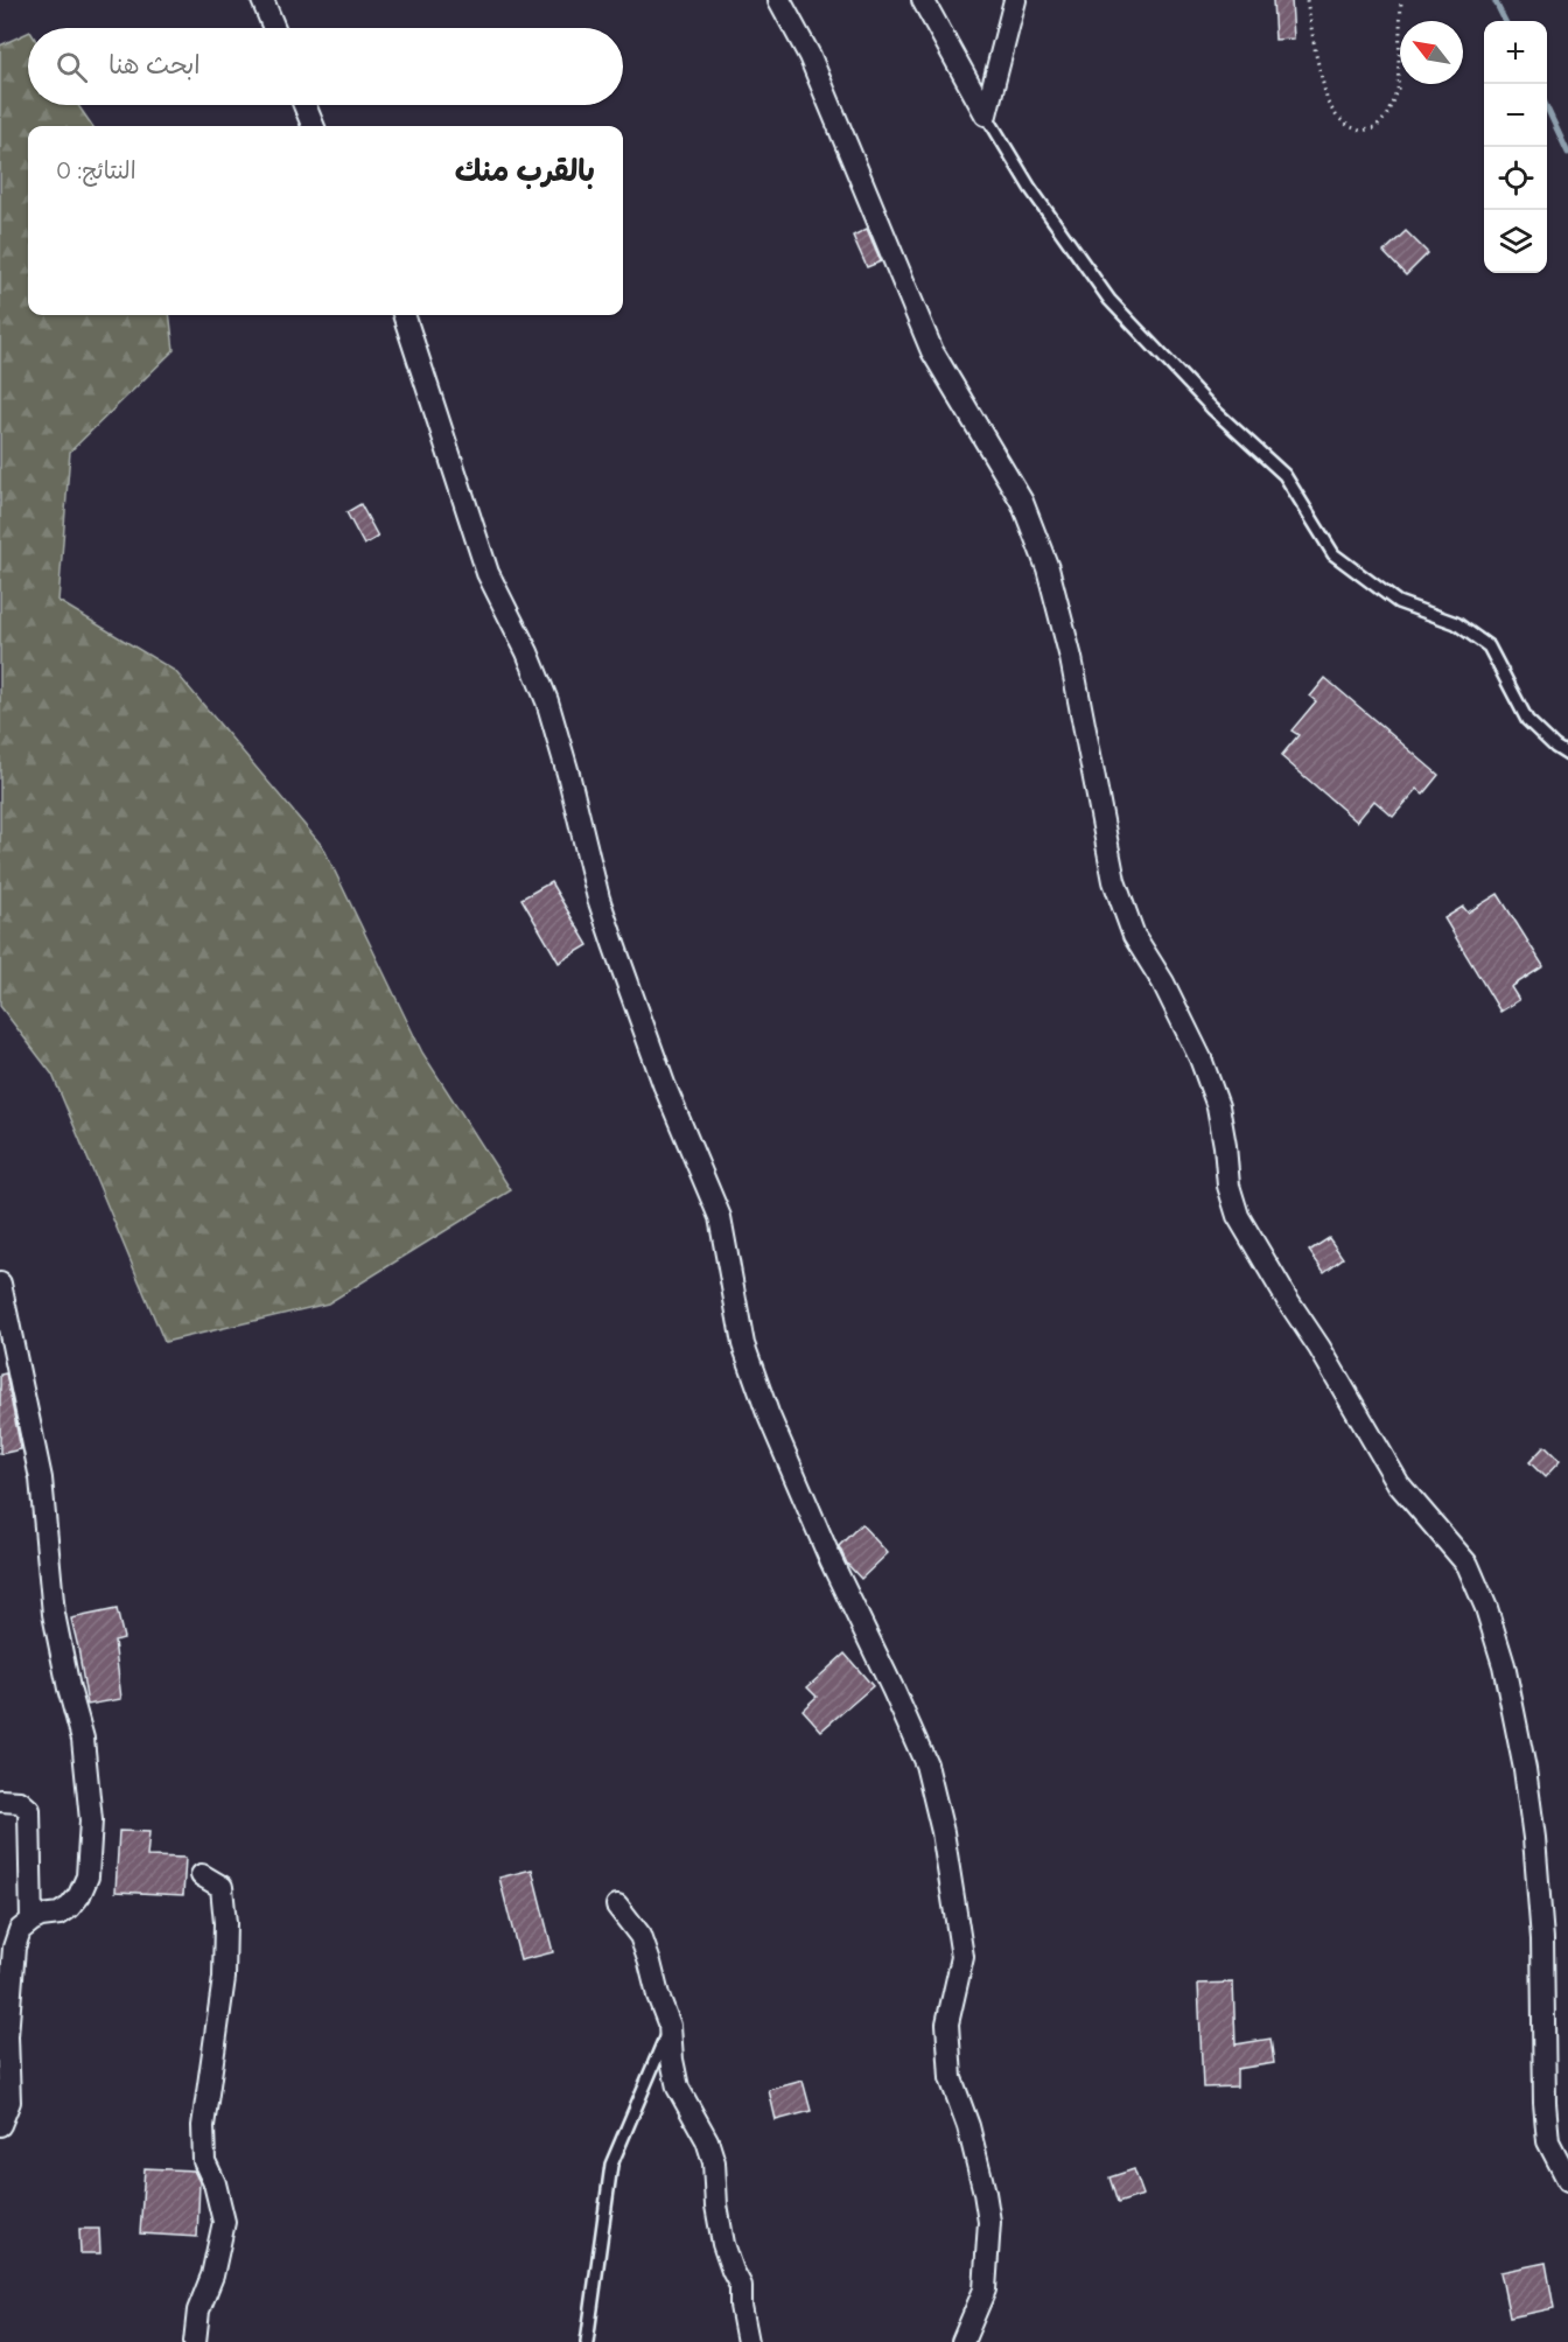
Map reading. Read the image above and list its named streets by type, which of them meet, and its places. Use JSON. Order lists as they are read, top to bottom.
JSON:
{
  "north": "top left",
  "page": {
    "map_buttons": ["+", "−"],
    "search": "ابحث هنا",
    "heading": ["بالقرب منك", "النتائج: 0"]
  }
}
